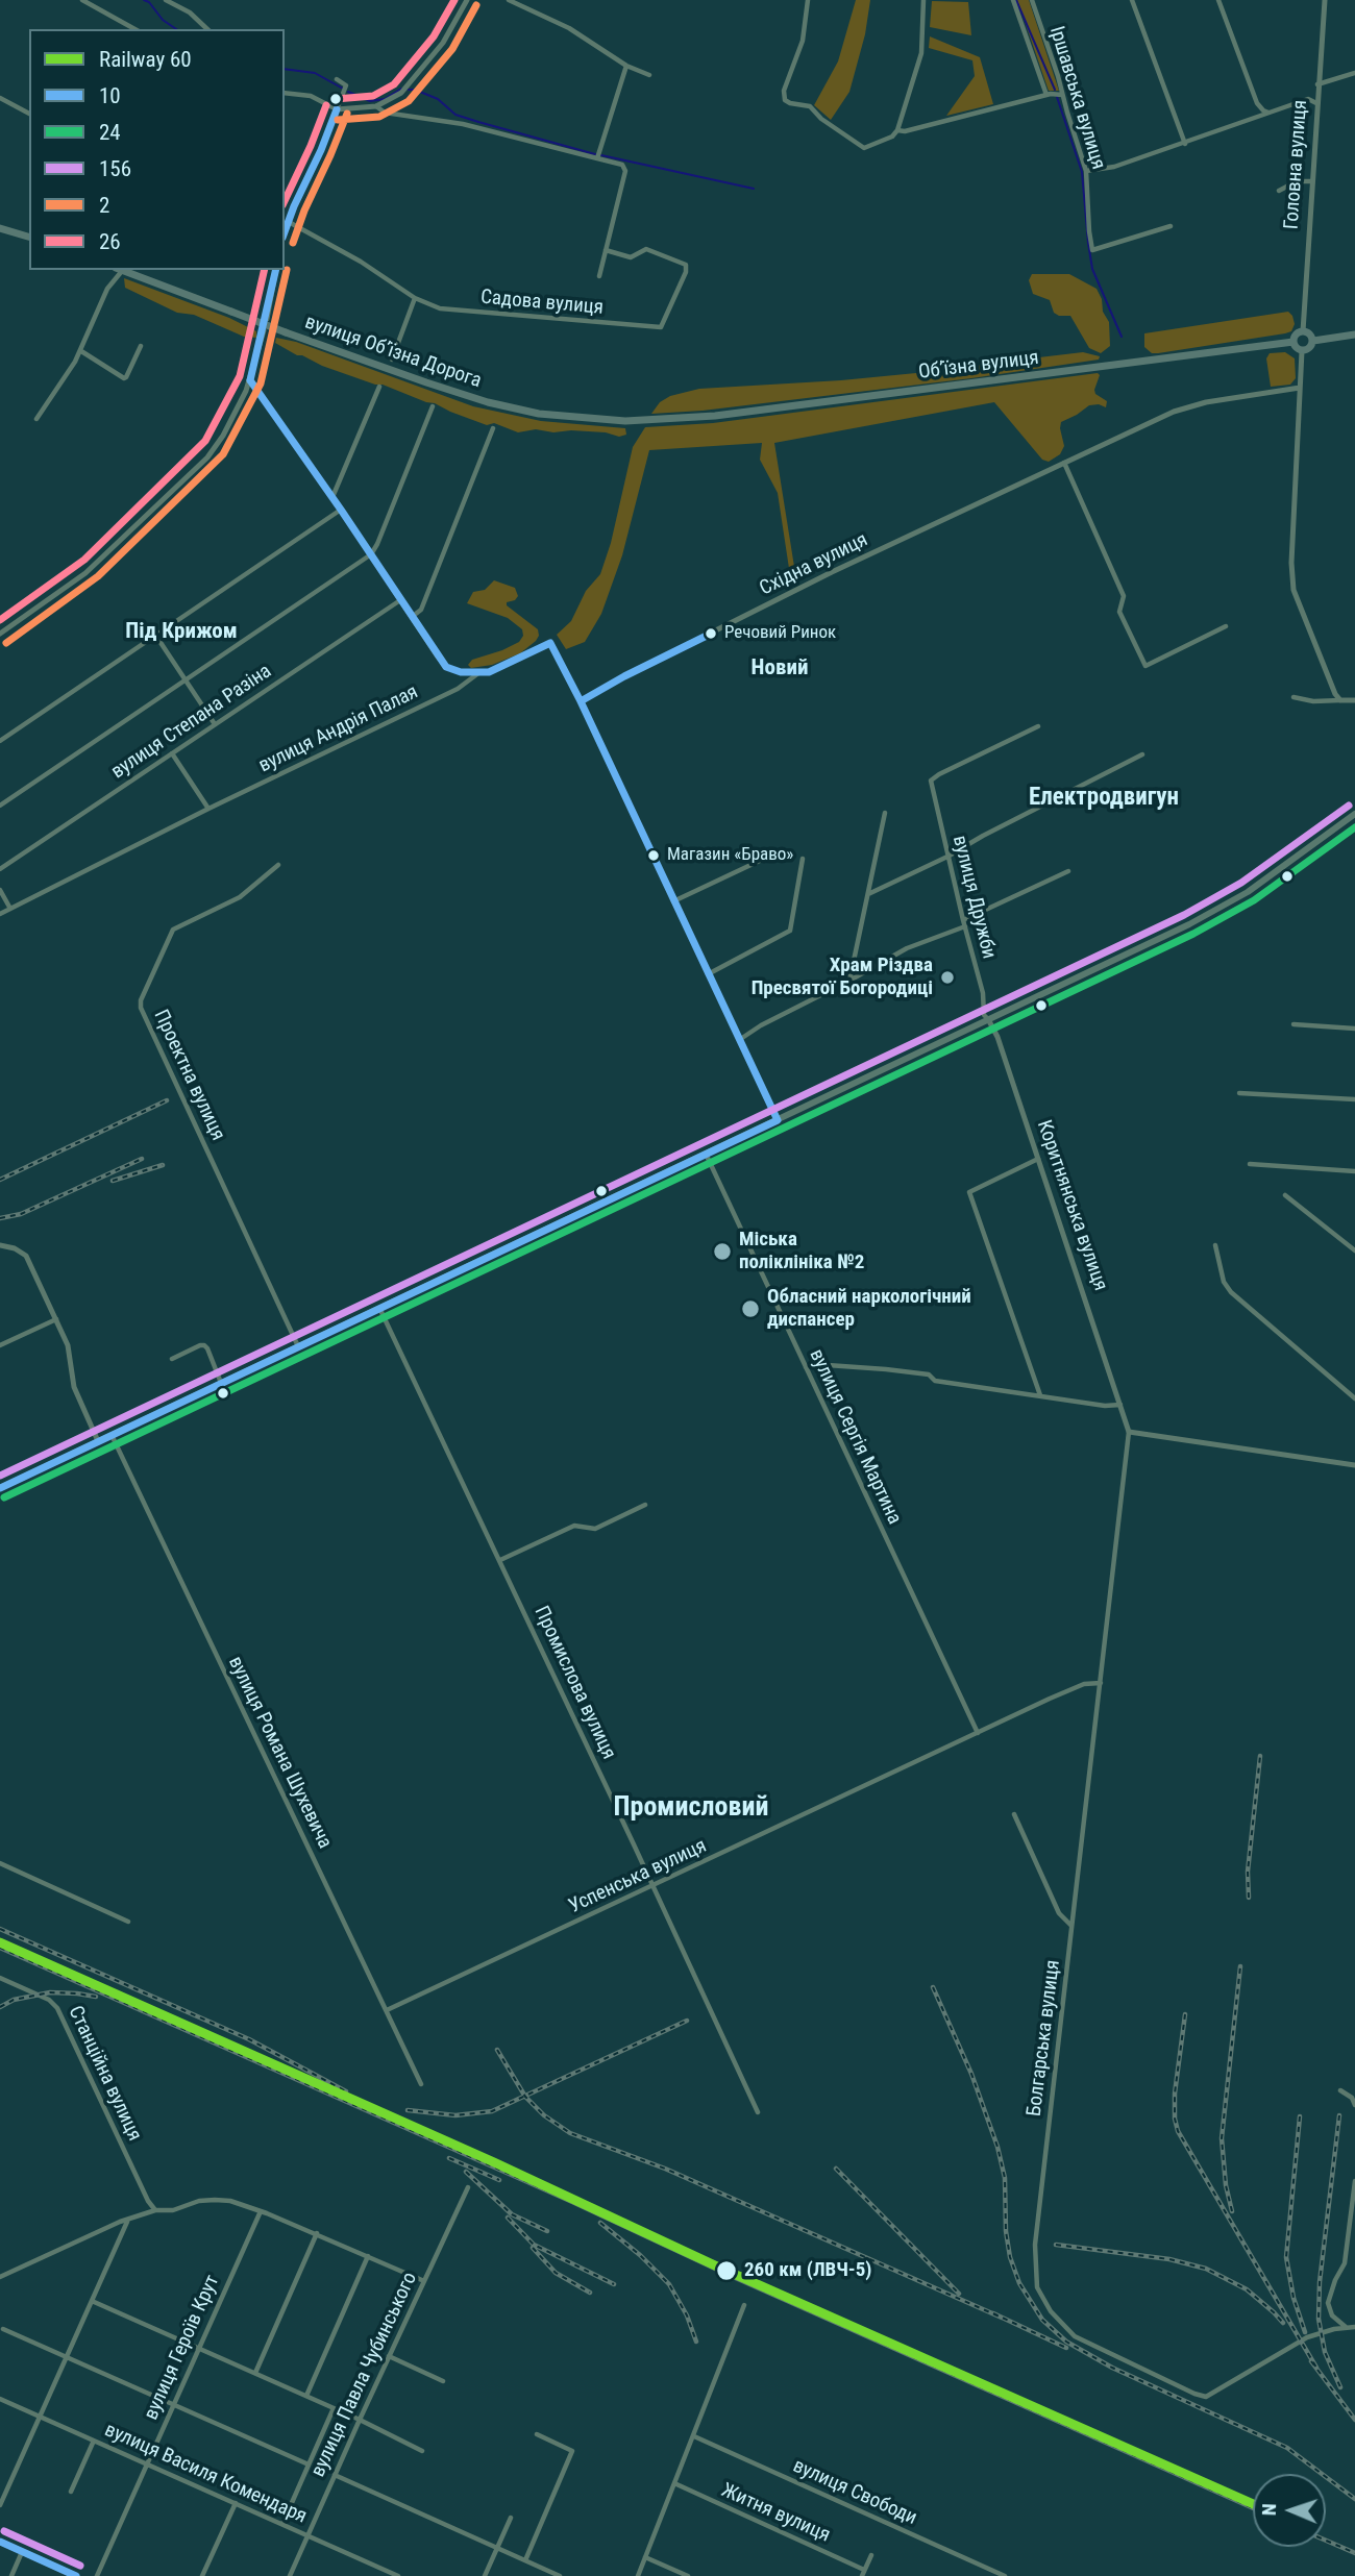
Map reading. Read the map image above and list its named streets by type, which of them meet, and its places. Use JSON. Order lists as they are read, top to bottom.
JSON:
{
  "streets": {
    "highway": ["вулиця Обʼїзна Дорога", "Обʼїзна вулиця"],
    "street": [
      "Іршавська вулиця",
      "Головна вулиця",
      "Садова вулиця",
      "Східна вулиця",
      "вулиця Степана Разіна",
      "вулиця Андрія Палая",
      "вулиця Дружби",
      "Проектна вулиця",
      "Коритнянська вулиця",
      "вулиця Сергія Мартина",
      "Промислова вулиця",
      "вулиця Романа Шухевича",
      "Успенська вулиця",
      "Болгарська вулиця",
      "Станційна вулиця",
      "вулиця Героїв Крут",
      "вулиця Павла Чубинського",
      "вулиця Василя Комендаря",
      "вулиця Свободи",
      "Житня вулиця"
    ]
  },
  "crossings": [
    ["Головна вулиця", "Обʼїзна вулиця"],
    ["вулиця Обʼїзна Дорога", "Обʼїзна вулиця"],
    ["вулиця Дружби", "Коритнянська вулиця"],
    ["Коритнянська вулиця", "Болгарська вулиця"],
    ["вулиця Сергія Мартина", "Успенська вулиця"],
    ["Промислова вулиця", "Успенська вулиця"],
    ["вулиця Романа Шухевича", "Успенська вулиця"],
    ["Успенська вулиця", "Болгарська вулиця"],
    ["вулиця Героїв Крут", "вулиця Василя Комендаря"],
    ["вулиця Павла Чубинського", "вулиця Василя Комендаря"]
  ],
  "districts": [
    "Під Крижом",
    "Новий",
    "Електродвигун",
    "Промисловий"
  ],
  "places": [
    "Речовий Ринок",
    "Магазин «Браво»",
    "Храм Різдва Пресвятої Богородиці",
    "Міська поліклініка №2",
    "Обласний наркологічний диспансер",
    "260 км (ЛВЧ-5)"
  ],
  "lines": [
    "transit line 26",
    "transit line 2",
    "transit line 10",
    "transit line 156",
    "transit line 24",
    "rail line 60"
  ],
  "legend": [
    "Railway 60",
    "10",
    "24",
    "156",
    "2",
    "26"
  ],
  "north": "left"
}
